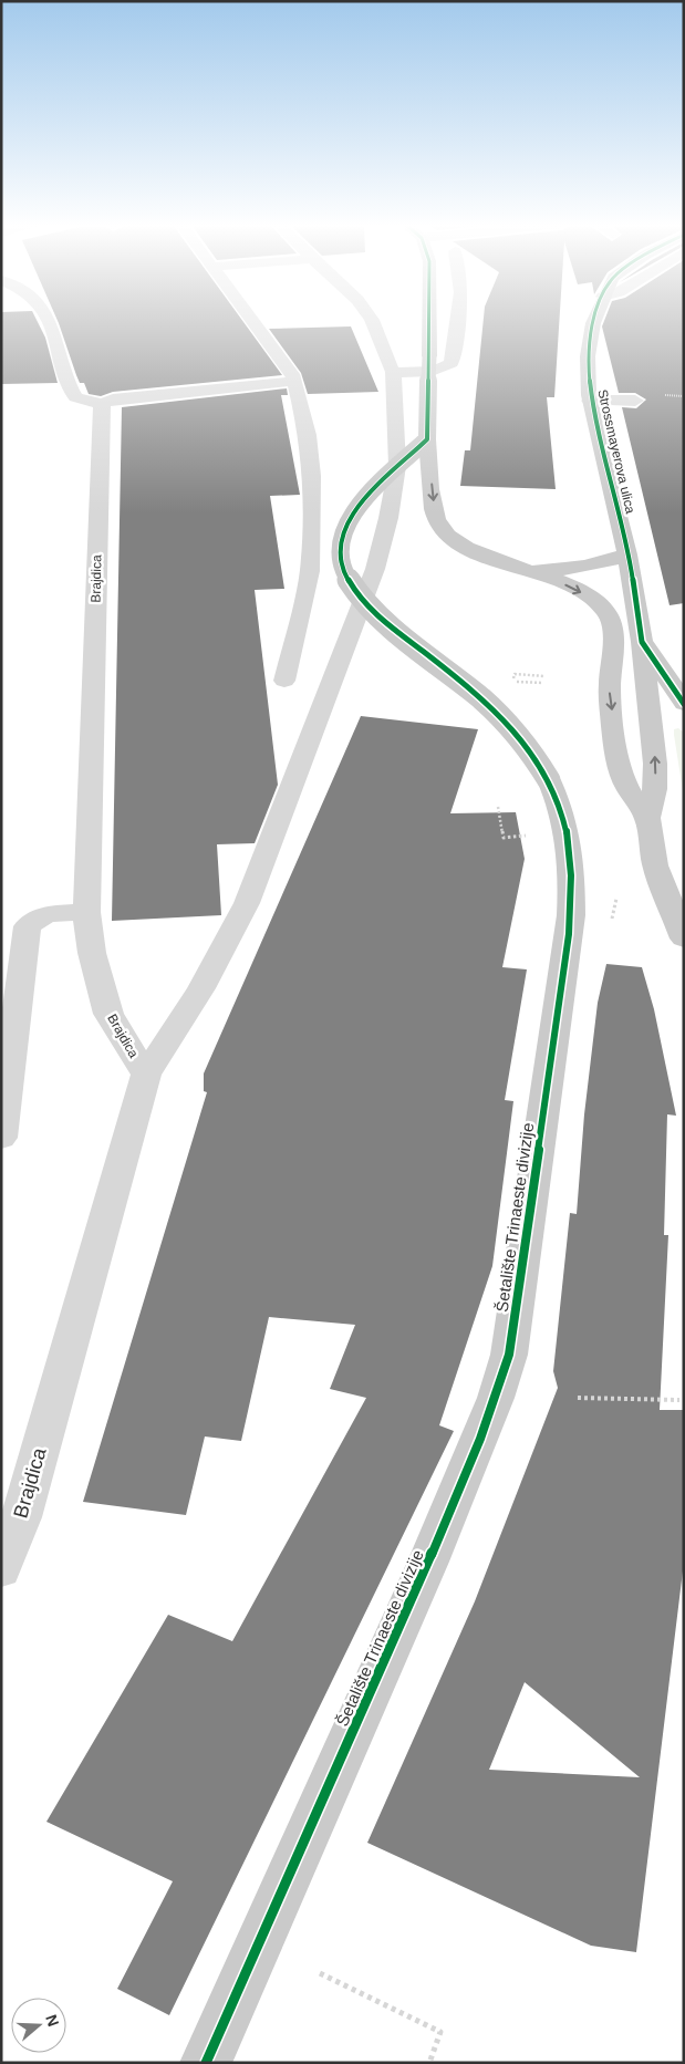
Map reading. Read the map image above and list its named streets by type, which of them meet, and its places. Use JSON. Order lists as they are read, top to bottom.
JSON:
{
  "streets": {
    "main road": ["Strossmayerova ulica", "Šetalište Trinaeste divizije"],
    "street": ["Brajdica"]
  },
  "north": "right"
}
